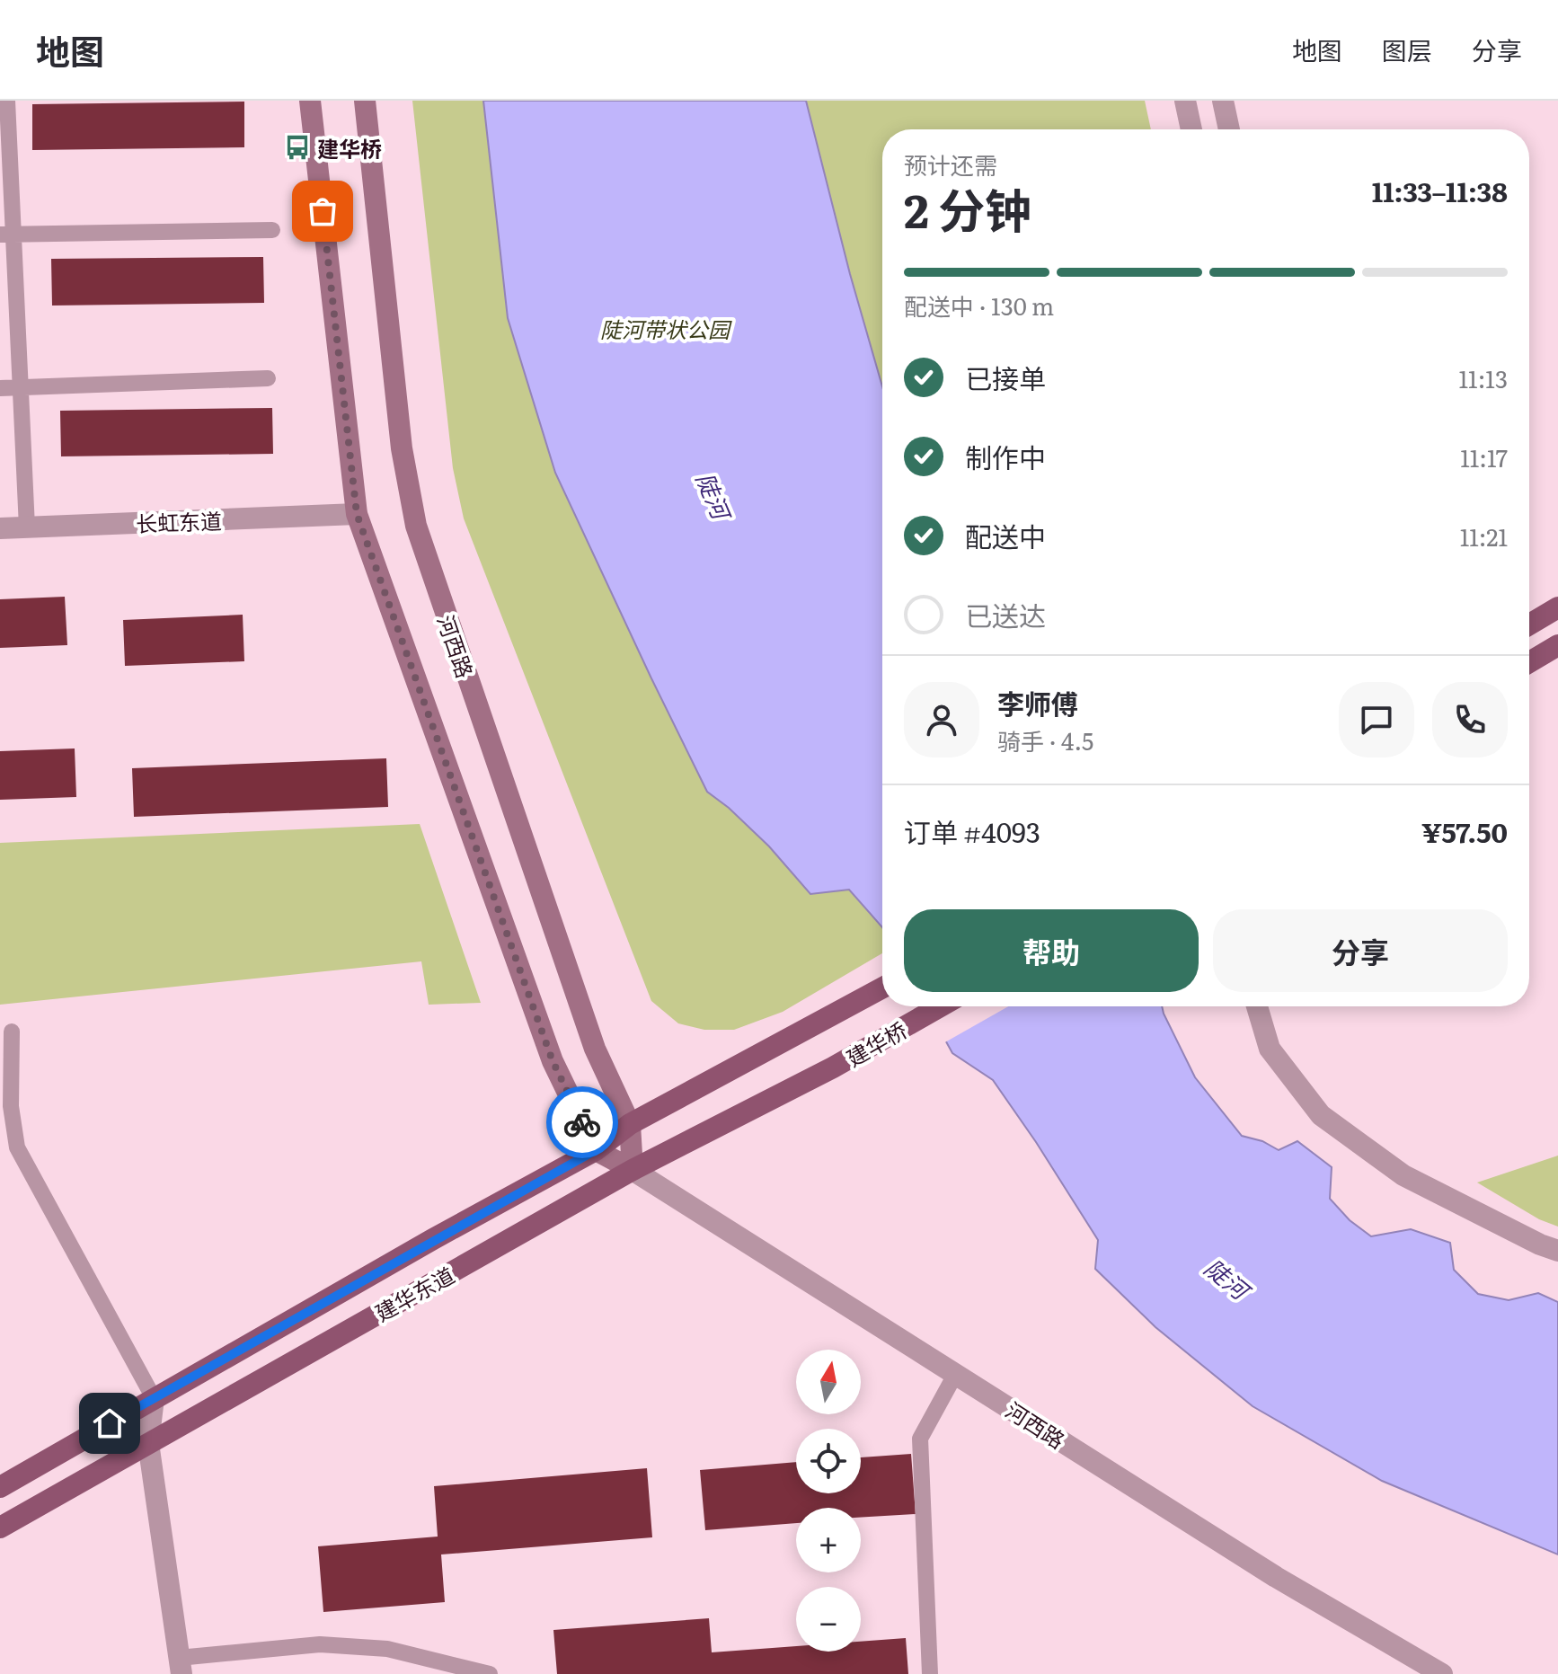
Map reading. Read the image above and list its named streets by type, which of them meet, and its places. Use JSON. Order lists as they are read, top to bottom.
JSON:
{
  "streets": {
    "main road": ["河西路", "建华桥", "建华东道"],
    "street": ["长虹东道"]
  },
  "crossings": [
    ["河西路", "建华东道"],
    ["建华桥", "建华东道"]
  ],
  "water": ["陡河"],
  "parks": ["陡河带状公园"],
  "places": {
    "bus stop": ["建华桥"]
  },
  "north": "top",
  "page": {
    "header": "地图",
    "nav": ["地图", "图层", "分享"],
    "heading": ["2 分钟", "预计还需", "11:33–11:38"],
    "panel": [
      "李师傅",
      "骑手 · 4.5",
      "订单 #4093",
      "¥57.50"
    ],
    "bar": "配送中 · 130 m",
    "list": [
      ["已接单", "11:13"],
      ["制作中", "11:17"],
      ["配送中", "11:21"],
      "已送达"
    ],
    "buttons": ["帮助", "分享"],
    "map_buttons": ["+", "−"]
  }
}
